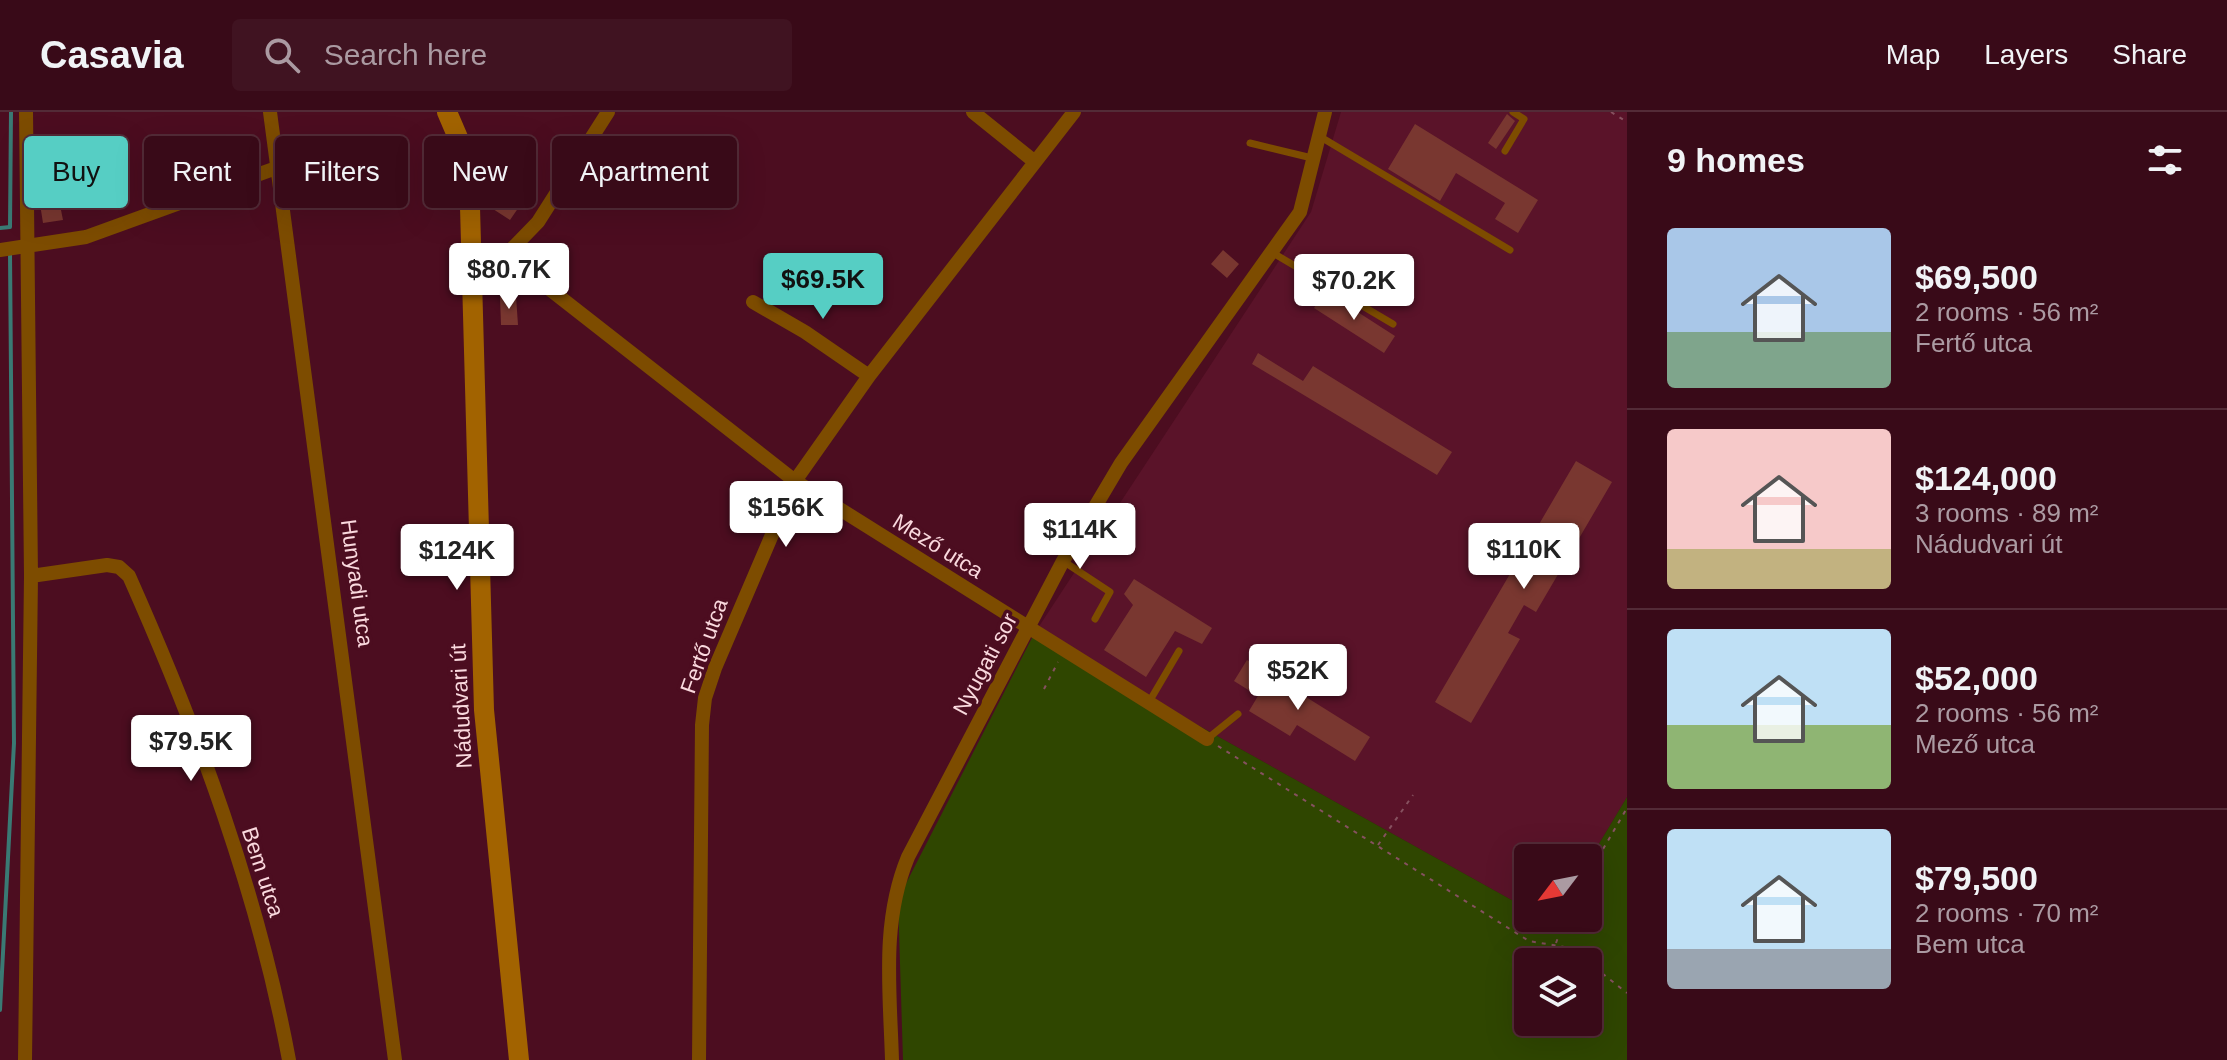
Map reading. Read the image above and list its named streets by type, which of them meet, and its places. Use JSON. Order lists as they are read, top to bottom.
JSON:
{
  "streets": {
    "main road": ["Nádudvari út"],
    "street": [
      "Mező utca",
      "Hunyadi utca",
      "Fertő utca",
      "Nyugati sor",
      "Bem utca"
    ]
  },
  "crossings": [
    ["Mező utca", "Fertő utca"],
    ["Mező utca", "Nyugati sor"]
  ],
  "north": "bottom left",
  "page": {
    "header": "Casavia",
    "search": "Search here",
    "nav": ["Map", "Layers", "Share"],
    "heading": "9 homes",
    "chip": [
      "Buy",
      "Rent",
      "Filters",
      "New",
      "Apartment"
    ],
    "list": [
      {
        "name": "$69,500",
        "note": "2 rooms · 56 m² · Fertő utca"
      },
      {
        "name": "$124,000",
        "note": "3 rooms · 89 m² · Nádudvari út"
      },
      {
        "name": "$52,000",
        "note": "2 rooms · 56 m² · Mező utca"
      },
      {
        "name": "$79,500",
        "note": "2 rooms · 70 m² · Bem utca"
      }
    ],
    "price": [
      "$80.7K",
      "$69.5K",
      "$70.2K",
      "$156K",
      "$114K",
      "$110K",
      "$124K",
      "$52K",
      "$79.5K"
    ]
  }
}
